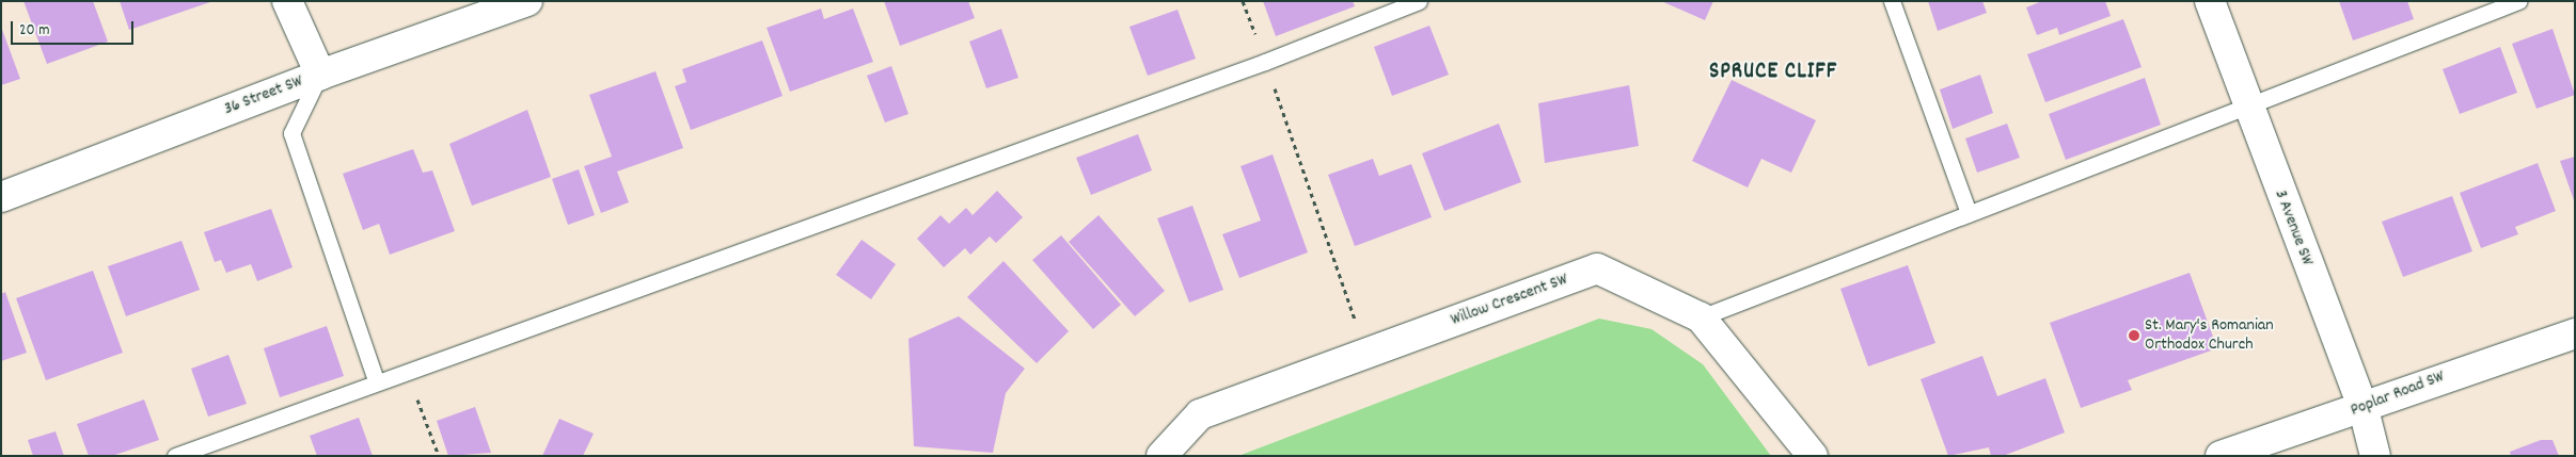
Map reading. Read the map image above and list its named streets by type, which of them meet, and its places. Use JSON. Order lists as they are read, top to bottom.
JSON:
{
  "streets": {
    "street": [
      "36 Street SW",
      "3 Avenue SW",
      "Willow Crescent SW",
      "Poplar Road SW"
    ]
  },
  "crossings": [
    ["3 Avenue SW", "Poplar Road SW"]
  ],
  "districts": ["SPRUCE CLIFF"],
  "places": ["St. Mary's Romanian Orthodox Church"],
  "scale_bar": "20 m"
}
